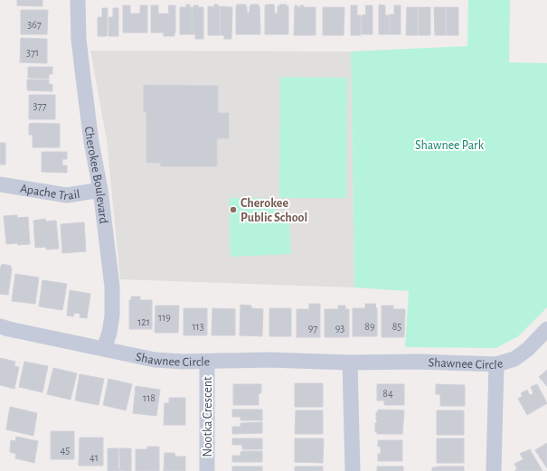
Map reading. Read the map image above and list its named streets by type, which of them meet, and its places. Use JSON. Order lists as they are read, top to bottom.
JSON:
{
  "streets": {
    "street": [
      "Cherokee Boulevard",
      "Apache Trail",
      "Shawnee Circle",
      "Nootka Crescent"
    ]
  },
  "crossings": [
    ["Cherokee Boulevard", "Apache Trail"],
    ["Cherokee Boulevard", "Shawnee Circle"],
    ["Shawnee Circle", "Nootka Crescent"]
  ],
  "parks": ["Shawnee Park"],
  "places": ["Cherokee Public School"],
  "house_numbers": [
    "367",
    "371",
    "377",
    "119",
    "121",
    "113",
    "89",
    "85",
    "97",
    "93",
    "84",
    "118",
    "45",
    "41"
  ]
}
